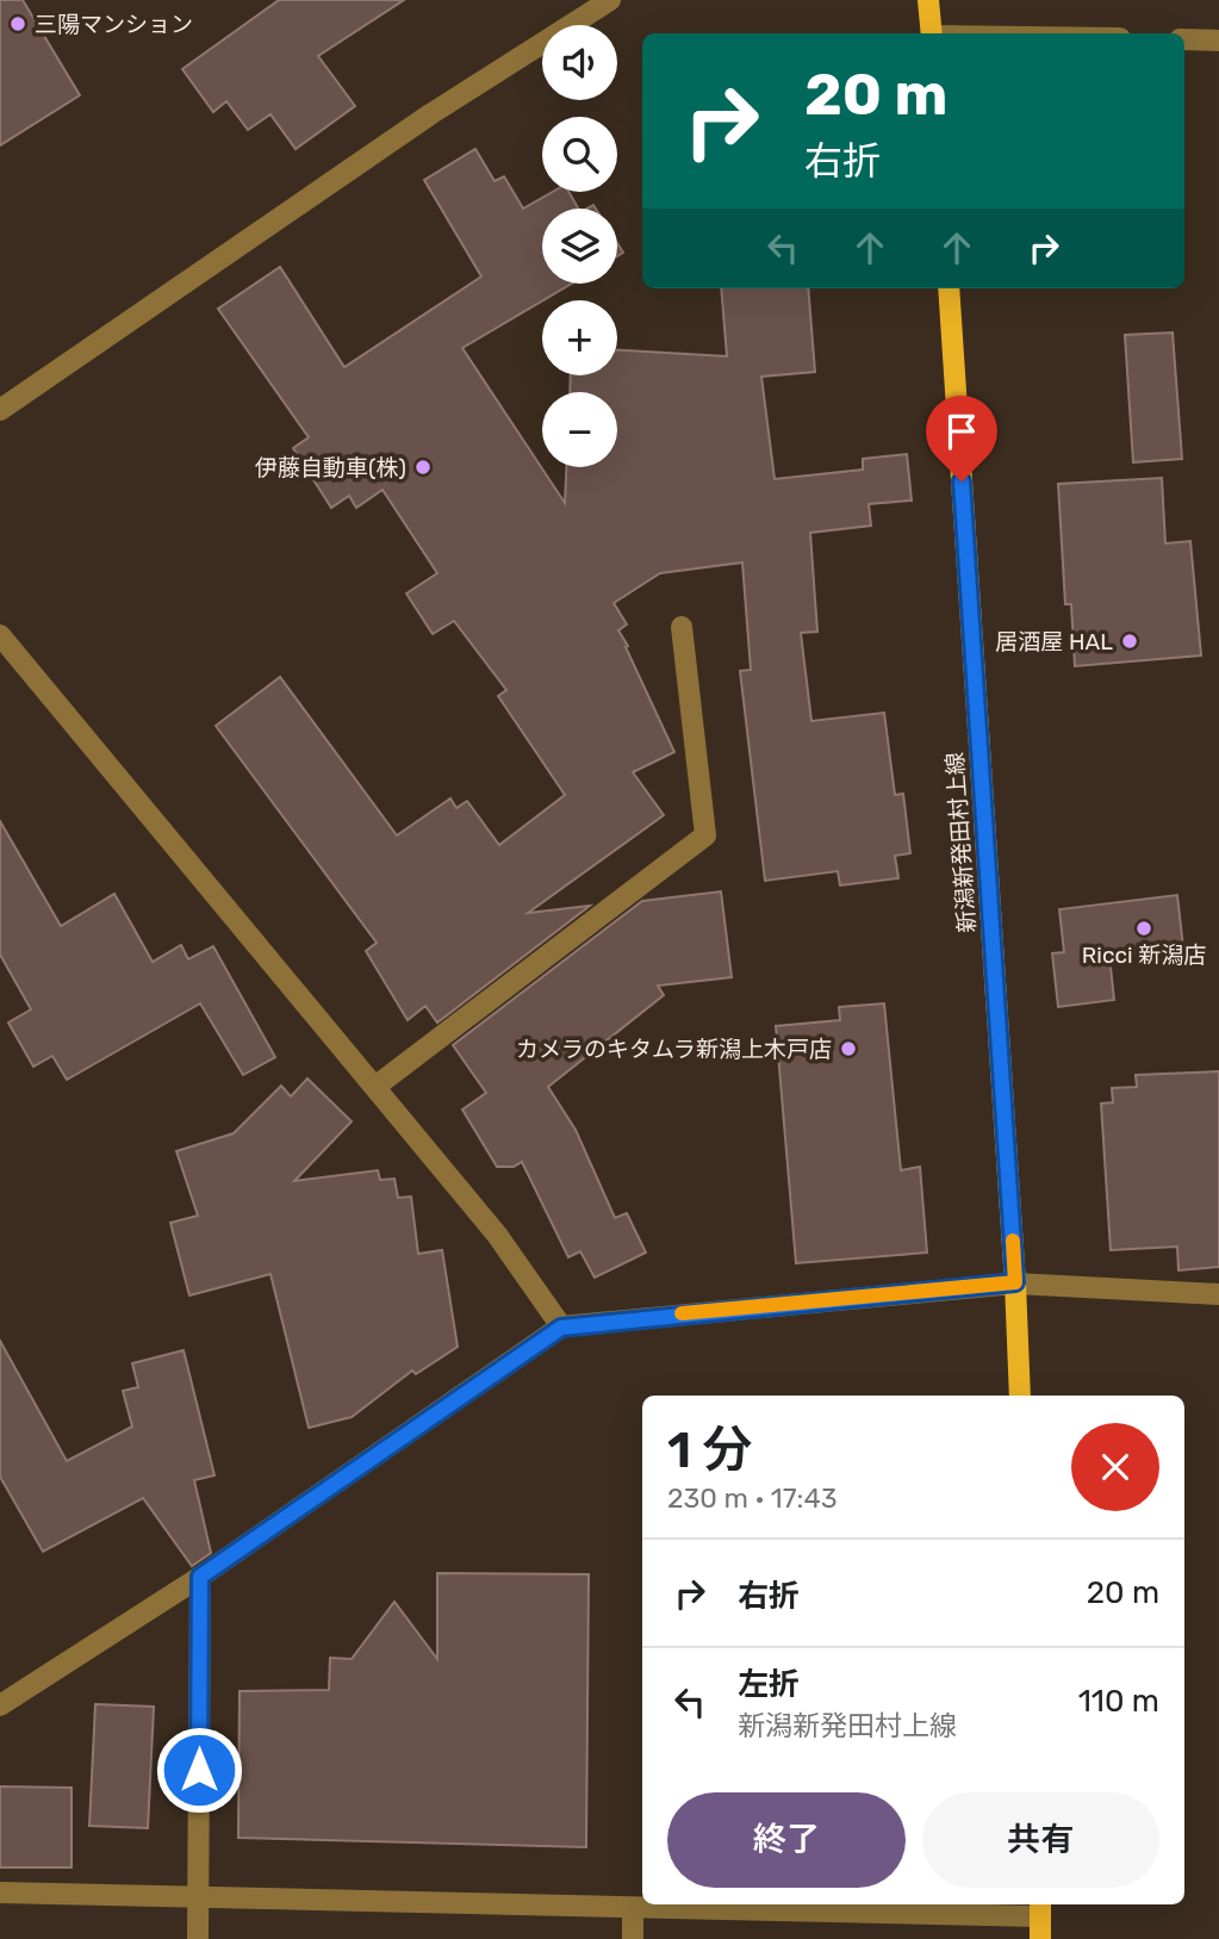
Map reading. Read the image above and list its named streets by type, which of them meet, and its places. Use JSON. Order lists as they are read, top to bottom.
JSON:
{
  "streets": {
    "main road": ["新潟新発田村上線"]
  },
  "places": [
    "三陽マンション",
    "伊藤自動車(株)",
    "居酒屋 HAL",
    "Ricci 新潟店",
    "カメラのキタムラ新潟上木戸店"
  ],
  "page": {
    "map_buttons": ["+", "−"],
    "turn": ["20 m", "右折"],
    "heading": ["1 分", "230 m · 17:43"],
    "list": [
      {
        "name": "右折",
        "value": "20 m"
      },
      {
        "name": "左折",
        "note": "新潟新発田村上線",
        "value": "110 m"
      }
    ],
    "buttons": ["終了", "共有"]
  }
}
